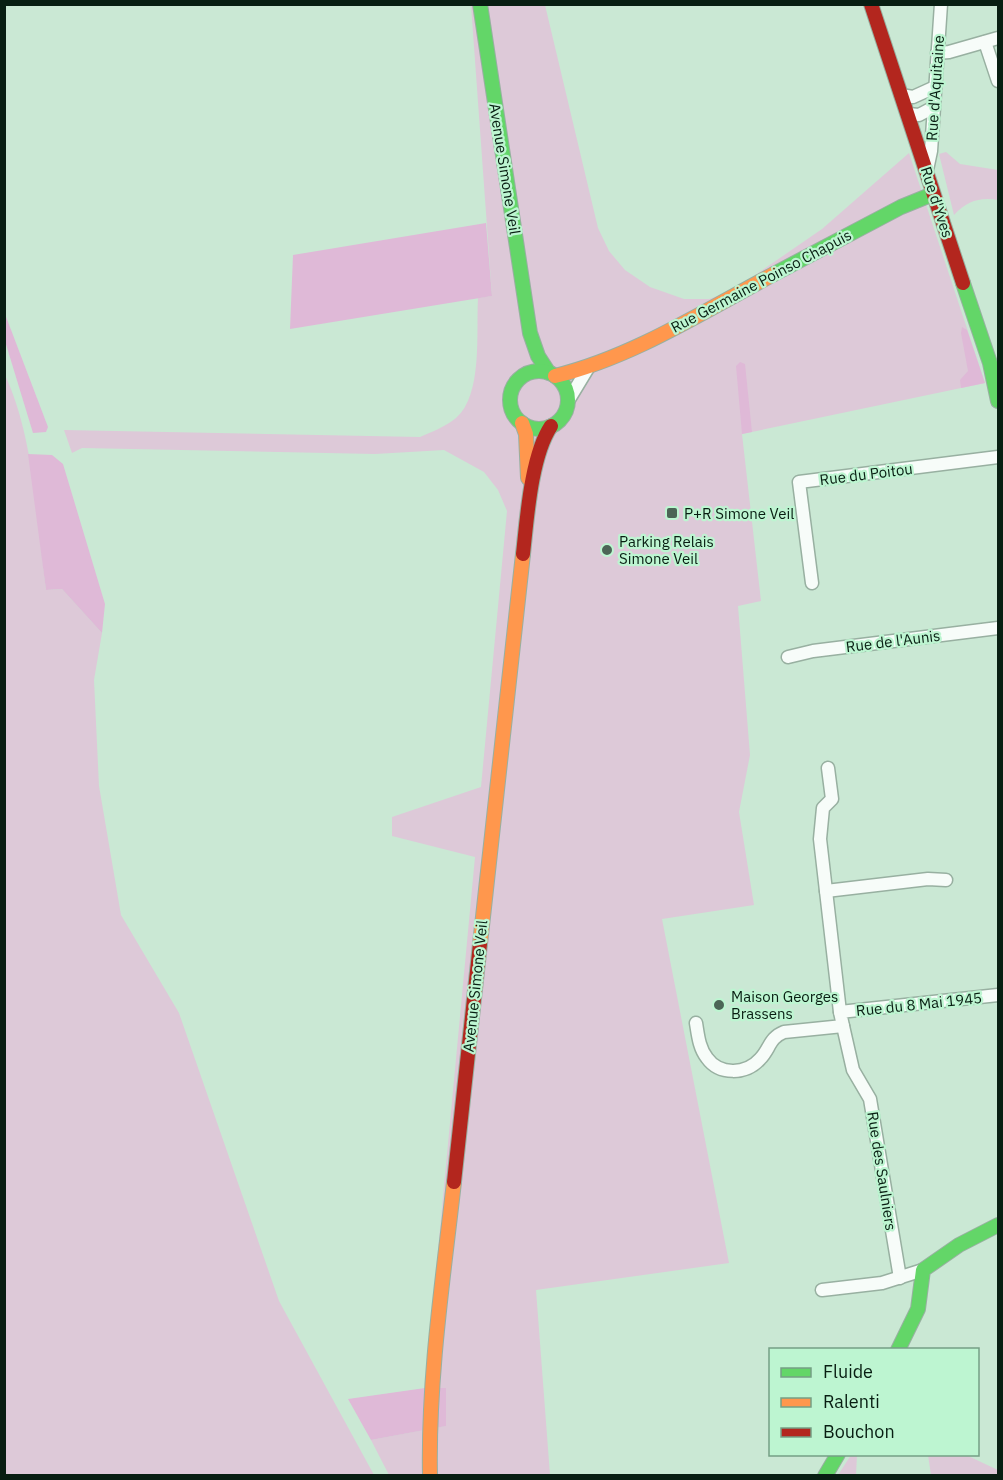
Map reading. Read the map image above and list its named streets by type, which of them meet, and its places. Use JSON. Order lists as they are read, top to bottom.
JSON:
{
  "streets": {
    "main road": ["Avenue Simone Veil", "Rue d'Yves", "Rue Germaine Poinso Chapuis"],
    "street": [
      "Rue d'Aquitaine",
      "Rue du Poitou",
      "Rue de l'Aunis",
      "Rue du 8 Mai 1945",
      "Rue des Saulniers"
    ]
  },
  "crossings": [
    ["Rue d'Aquitaine", "Rue d'Yves"],
    ["Rue d'Yves", "Rue Germaine Poinso Chapuis"],
    ["Rue du 8 Mai 1945", "Rue des Saulniers"]
  ],
  "places": {
    "transit": ["P+R Simone Veil"],
    "other": ["Parking Relais Simone Veil", "Maison Georges Brassens"]
  },
  "legend": ["Fluide", "Ralenti", "Bouchon"]
}
